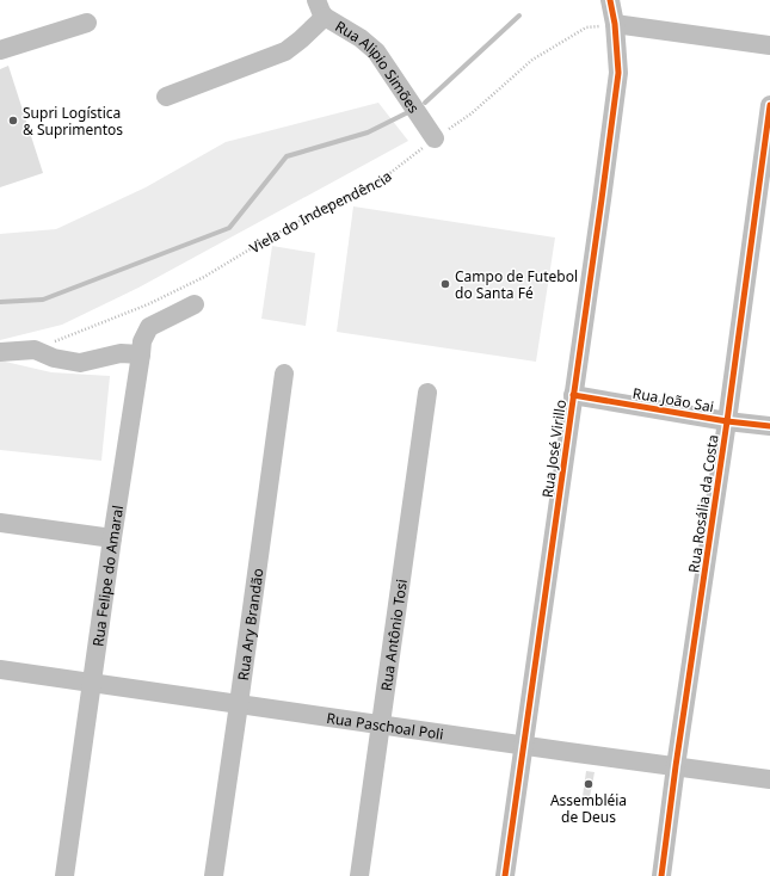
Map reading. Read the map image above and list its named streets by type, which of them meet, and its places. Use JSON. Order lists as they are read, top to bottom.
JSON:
{
  "streets": {
    "street": [
      "Rua Alipio Simões",
      "Rua João Sai",
      "Rua José Virillo",
      "Rua Rosália da Costa",
      "Rua Felipe do Amaral",
      "Rua Ary Brandão",
      "Rua Antônio Tosi",
      "Rua Paschoal Poli"
    ],
    "path": ["Viela do Independência"]
  },
  "crossings": [
    ["Rua Alipio Simões", "Viela do Independência"],
    ["Viela do Independência", "Rua José Virillo"],
    ["Rua João Sai", "Rua José Virillo"],
    ["Rua João Sai", "Rua Rosália da Costa"],
    ["Rua José Virillo", "Rua Paschoal Poli"],
    ["Rua Rosália da Costa", "Rua Paschoal Poli"],
    ["Rua Felipe do Amaral", "Rua Paschoal Poli"],
    ["Rua Ary Brandão", "Rua Paschoal Poli"],
    ["Rua Antônio Tosi", "Rua Paschoal Poli"]
  ],
  "places": ["Supri Logística & Suprimentos", "Campo de Futebol do Santa Fé", "Assembléia de Deus"]
}
